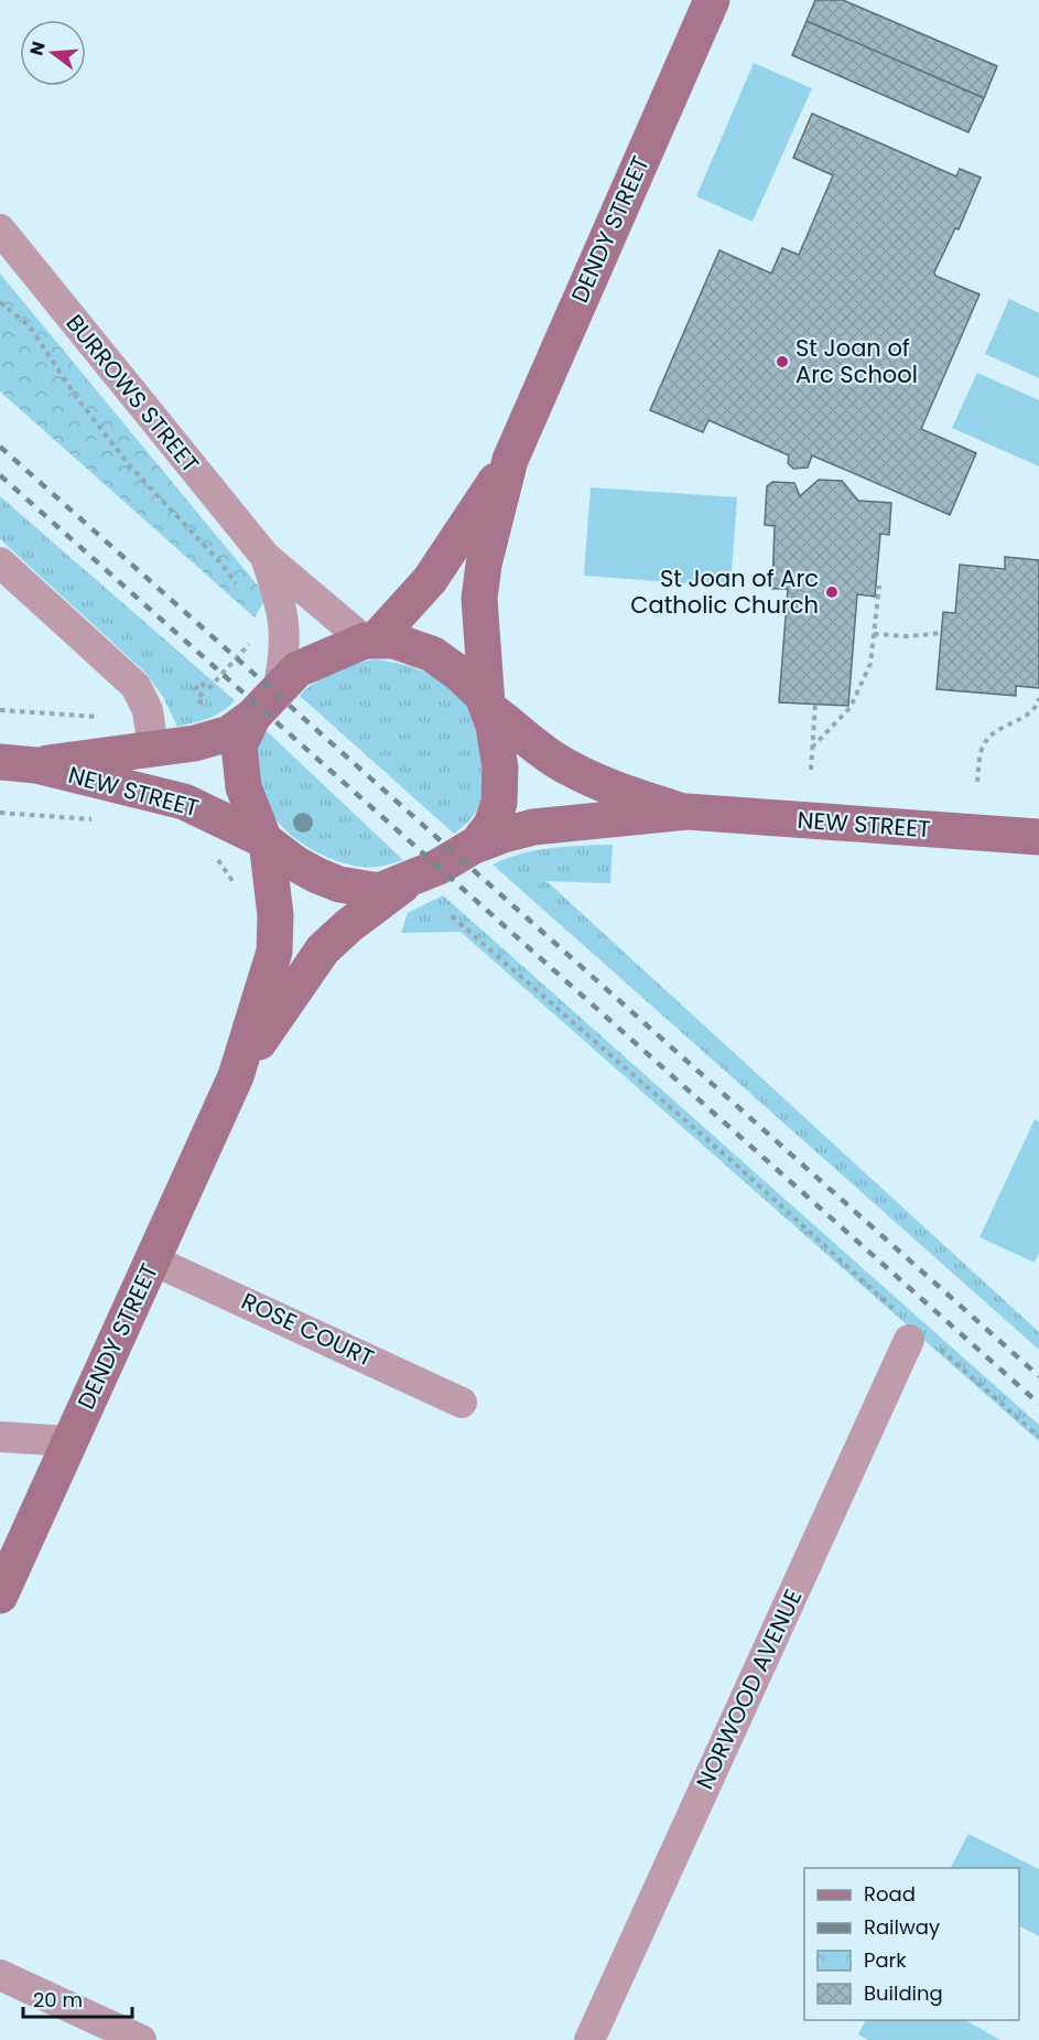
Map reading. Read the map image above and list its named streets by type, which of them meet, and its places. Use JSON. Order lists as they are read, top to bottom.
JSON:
{
  "streets": {
    "main road": ["DENDY STREET", "NEW STREET"],
    "street": ["BURROWS STREET", "ROSE COURT", "NORWOOD AVENUE"]
  },
  "crossings": [
    ["DENDY STREET", "BURROWS STREET"],
    ["DENDY STREET", "NEW STREET"],
    ["DENDY STREET", "ROSE COURT"],
    ["BURROWS STREET", "NEW STREET"]
  ],
  "places": ["St Joan of Arc School", "St Joan of Arc Catholic Church"],
  "legend": [
    "Road",
    "Railway",
    "Park",
    "Building"
  ],
  "scale_bar": "20 m",
  "north": "left"
}
